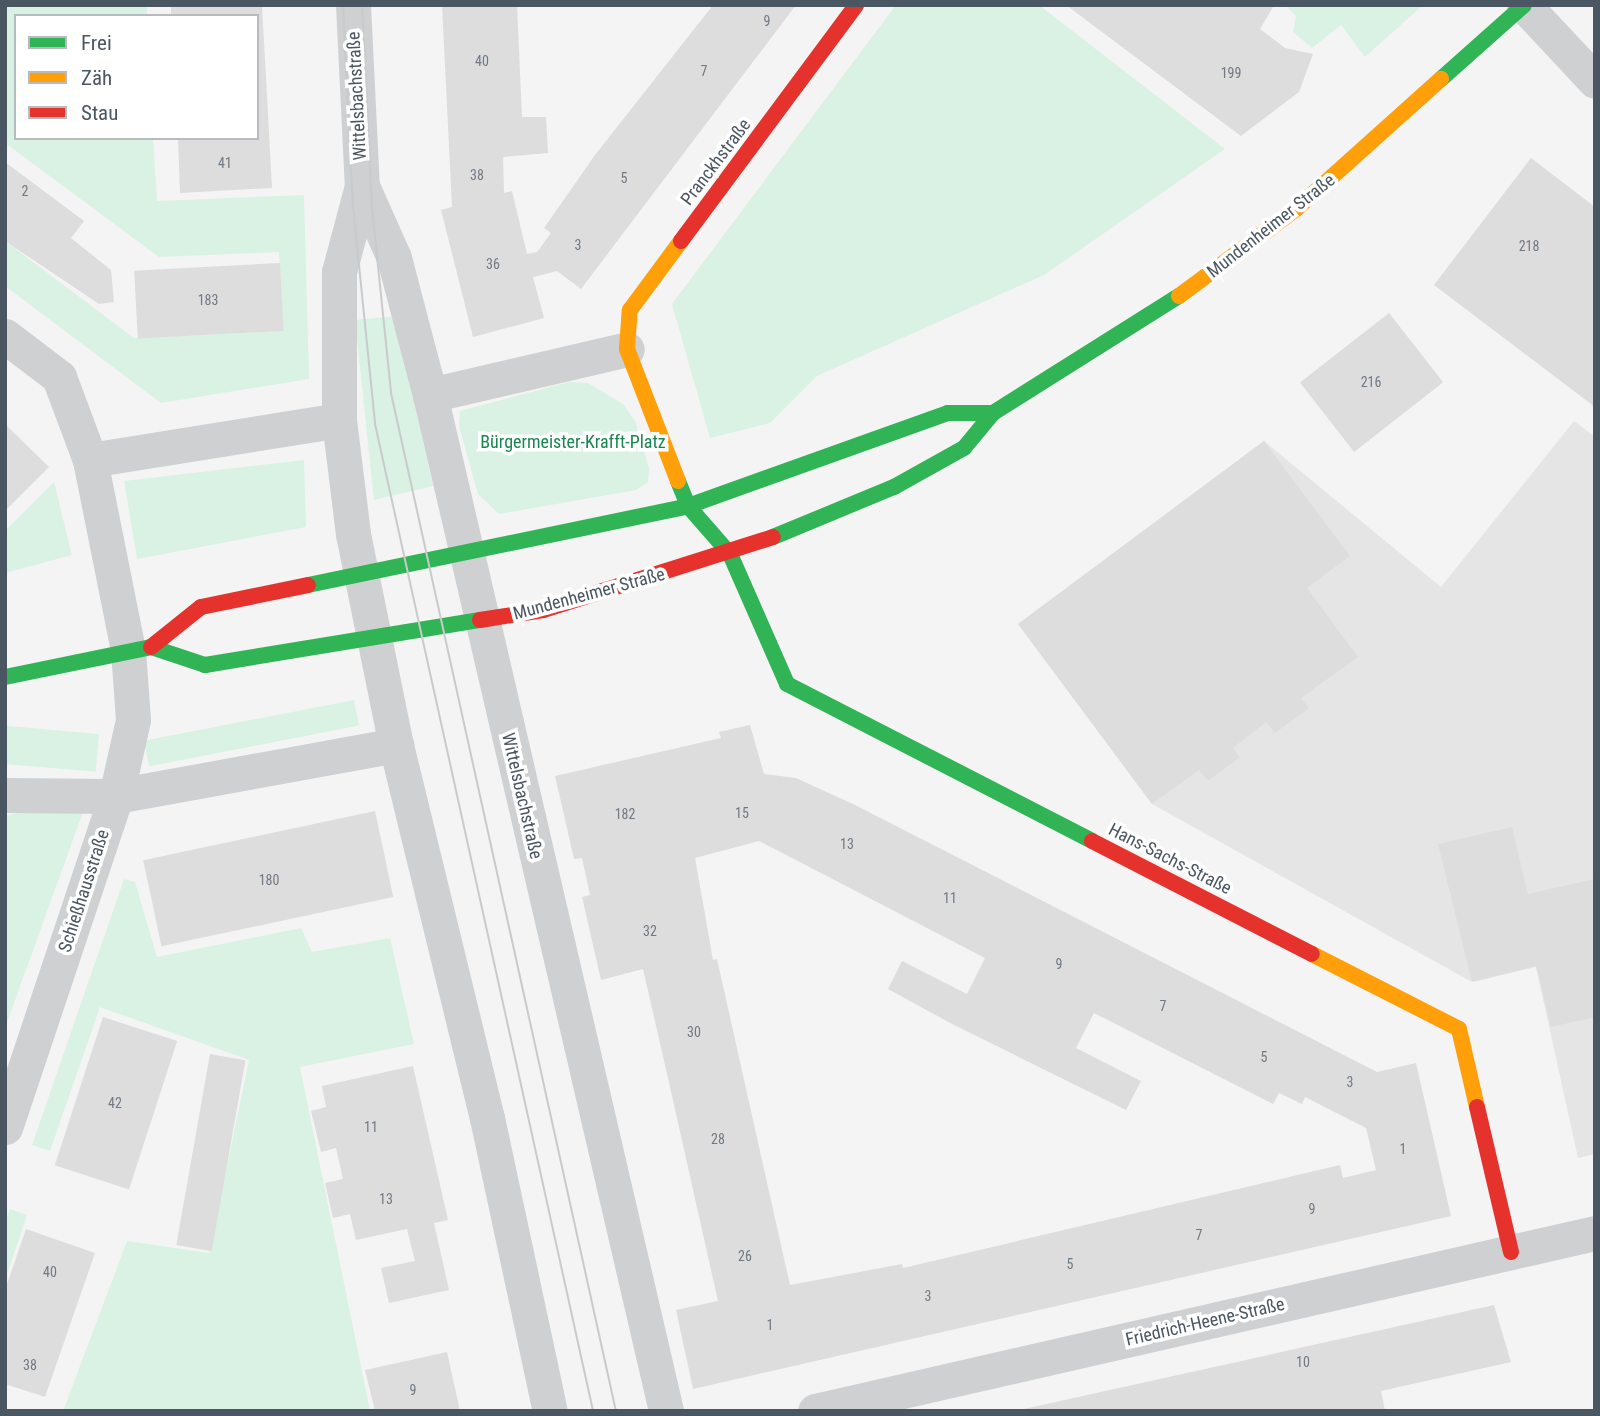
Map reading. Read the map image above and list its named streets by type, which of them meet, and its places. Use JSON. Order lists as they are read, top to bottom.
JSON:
{
  "streets": {
    "street": [
      "Wittelsbachstraße",
      "Pranckhstraße",
      "Mundenheimer Straße",
      "Hans-Sachs-Straße",
      "Schießhausstraße",
      "Friedrich-Heene-Straße"
    ]
  },
  "crossings": [
    ["Wittelsbachstraße", "Mundenheimer Straße"],
    ["Mundenheimer Straße", "Hans-Sachs-Straße"],
    ["Mundenheimer Straße", "Schießhausstraße"],
    ["Hans-Sachs-Straße", "Friedrich-Heene-Straße"]
  ],
  "parks": ["Bürgermeister-Krafft-Platz"],
  "house_numbers": [
    "9",
    "40",
    "7",
    "199",
    "41",
    "38",
    "5",
    "2",
    "3",
    "218",
    "36",
    "183",
    "216",
    "15",
    "182",
    "13",
    "180",
    "11",
    "32",
    "9",
    "7",
    "30",
    "5",
    "3",
    "42",
    "11",
    "28",
    "1",
    "13",
    "9",
    "7",
    "26",
    "5",
    "40",
    "3",
    "1",
    "10",
    "38",
    "9"
  ],
  "legend": ["Frei", "Zäh", "Stau"]
}
